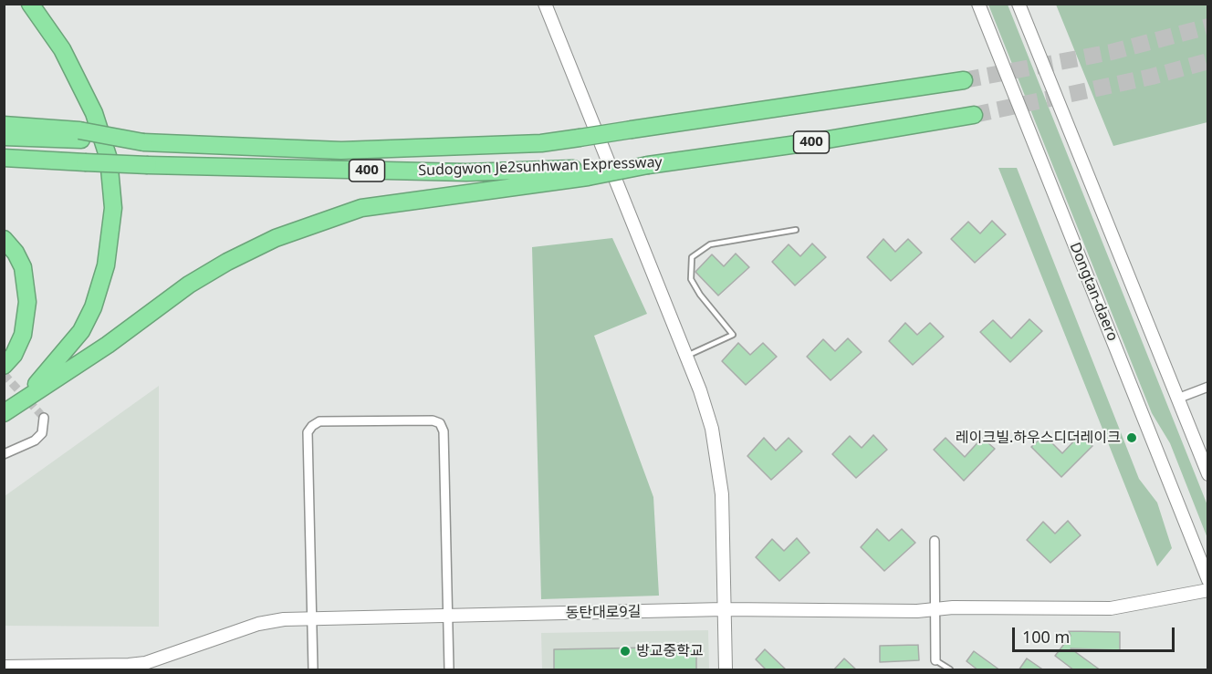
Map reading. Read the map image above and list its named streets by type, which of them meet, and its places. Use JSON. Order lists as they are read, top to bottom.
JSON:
{
  "streets": {
    "highway": ["400", "Sudogwon Je2sunhwan Expressway"],
    "street": ["Dongtan-daero", "동탄대로9길"]
  },
  "places": ["레이크빌.하우스디더레이크", "방교중학교"],
  "scale_bar": "100 m"
}
